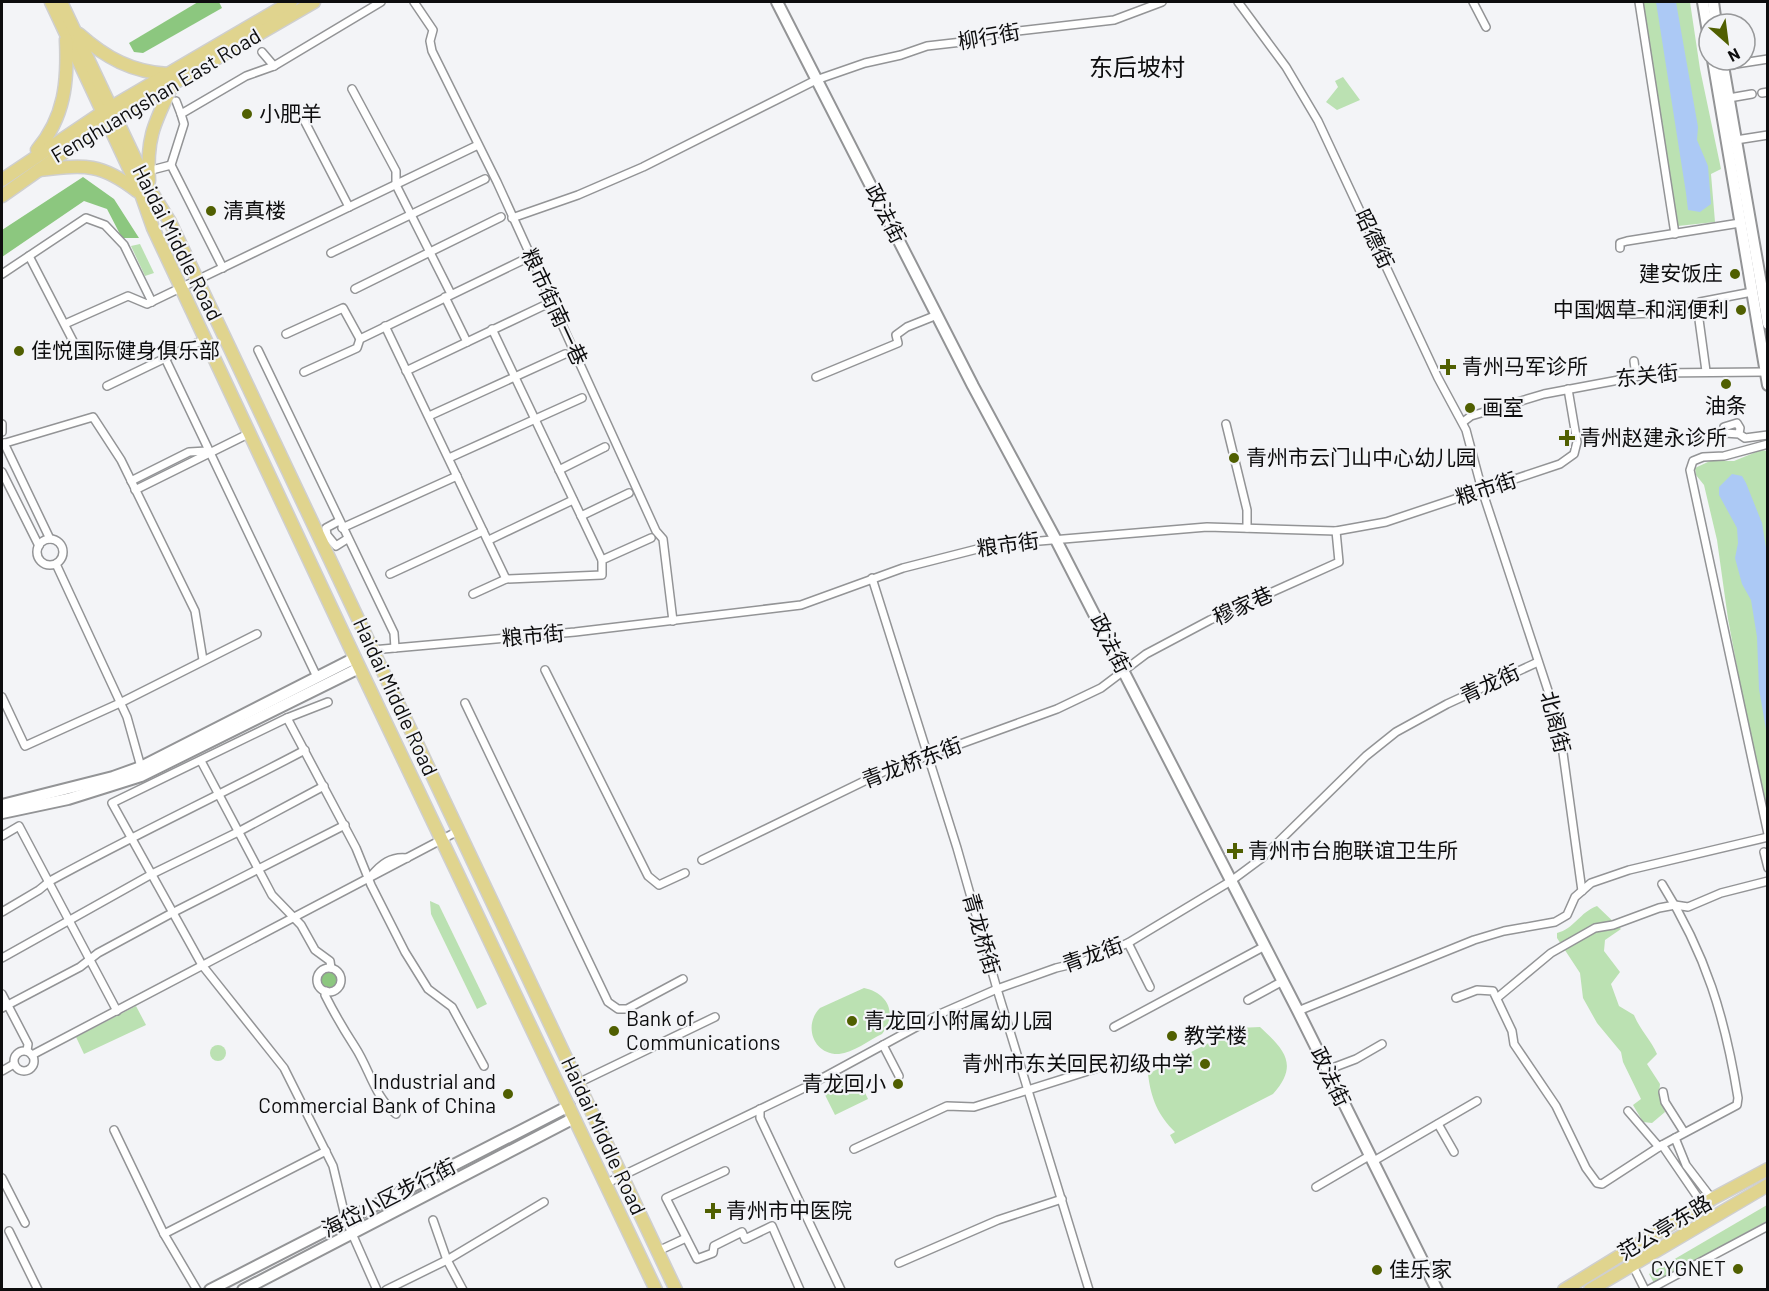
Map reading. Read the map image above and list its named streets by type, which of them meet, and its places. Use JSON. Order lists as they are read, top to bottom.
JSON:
{
  "streets": {
    "main road": ["Fenghuangshan East Road", "Haidai Middle Road", "范公亭东路"],
    "street": [
      "柳行街",
      "政法街",
      "昭德街",
      "粮市街南一巷",
      "东关街",
      "粮市街",
      "穆家巷",
      "青龙街",
      "北阁街",
      "青龙桥东街",
      "青龙桥街",
      "海岱小区步行街"
    ]
  },
  "crossings": [
    ["柳行街", "政法街"],
    ["柳行街", "粮市街南一巷"],
    ["Fenghuangshan East Road", "Haidai Middle Road"],
    ["政法街", "粮市街"],
    ["政法街", "穆家巷"],
    ["政法街", "青龙街"],
    ["政法街", "青龙桥东街"],
    ["昭德街", "东关街"],
    ["昭德街", "粮市街"],
    ["昭德街", "北阁街"],
    ["Haidai Middle Road", "粮市街"],
    ["Haidai Middle Road", "青龙街"],
    ["Haidai Middle Road", "海岱小区步行街"],
    ["粮市街南一巷", "粮市街"],
    ["东关街", "粮市街"],
    ["粮市街", "穆家巷"],
    ["粮市街", "北阁街"],
    ["粮市街", "青龙桥街"],
    ["穆家巷", "青龙桥东街"],
    ["青龙街", "北阁街"],
    ["青龙街", "青龙桥街"],
    ["青龙桥东街", "青龙桥街"]
  ],
  "districts": ["东后坡村"],
  "places": {
    "other": [
      "小肥羊",
      "清真楼",
      "建安饭庄",
      "中国烟草-和润便利",
      "佳悦国际健身俱乐部",
      "油条",
      "画室",
      "青州市云门山中心幼儿园",
      "青龙回小附属幼儿园",
      "Bank of Communications",
      "教学楼",
      "青州市东关回民初级中学",
      "青龙回小",
      "Industrial and Commercial Bank of China",
      "CYGNET",
      "佳乐家"
    ],
    "health": [
      "青州马军诊所",
      "青州赵建永诊所",
      "青州市台胞联谊卫生所",
      "青州市中医院"
    ]
  },
  "north": "bottom right"
}
